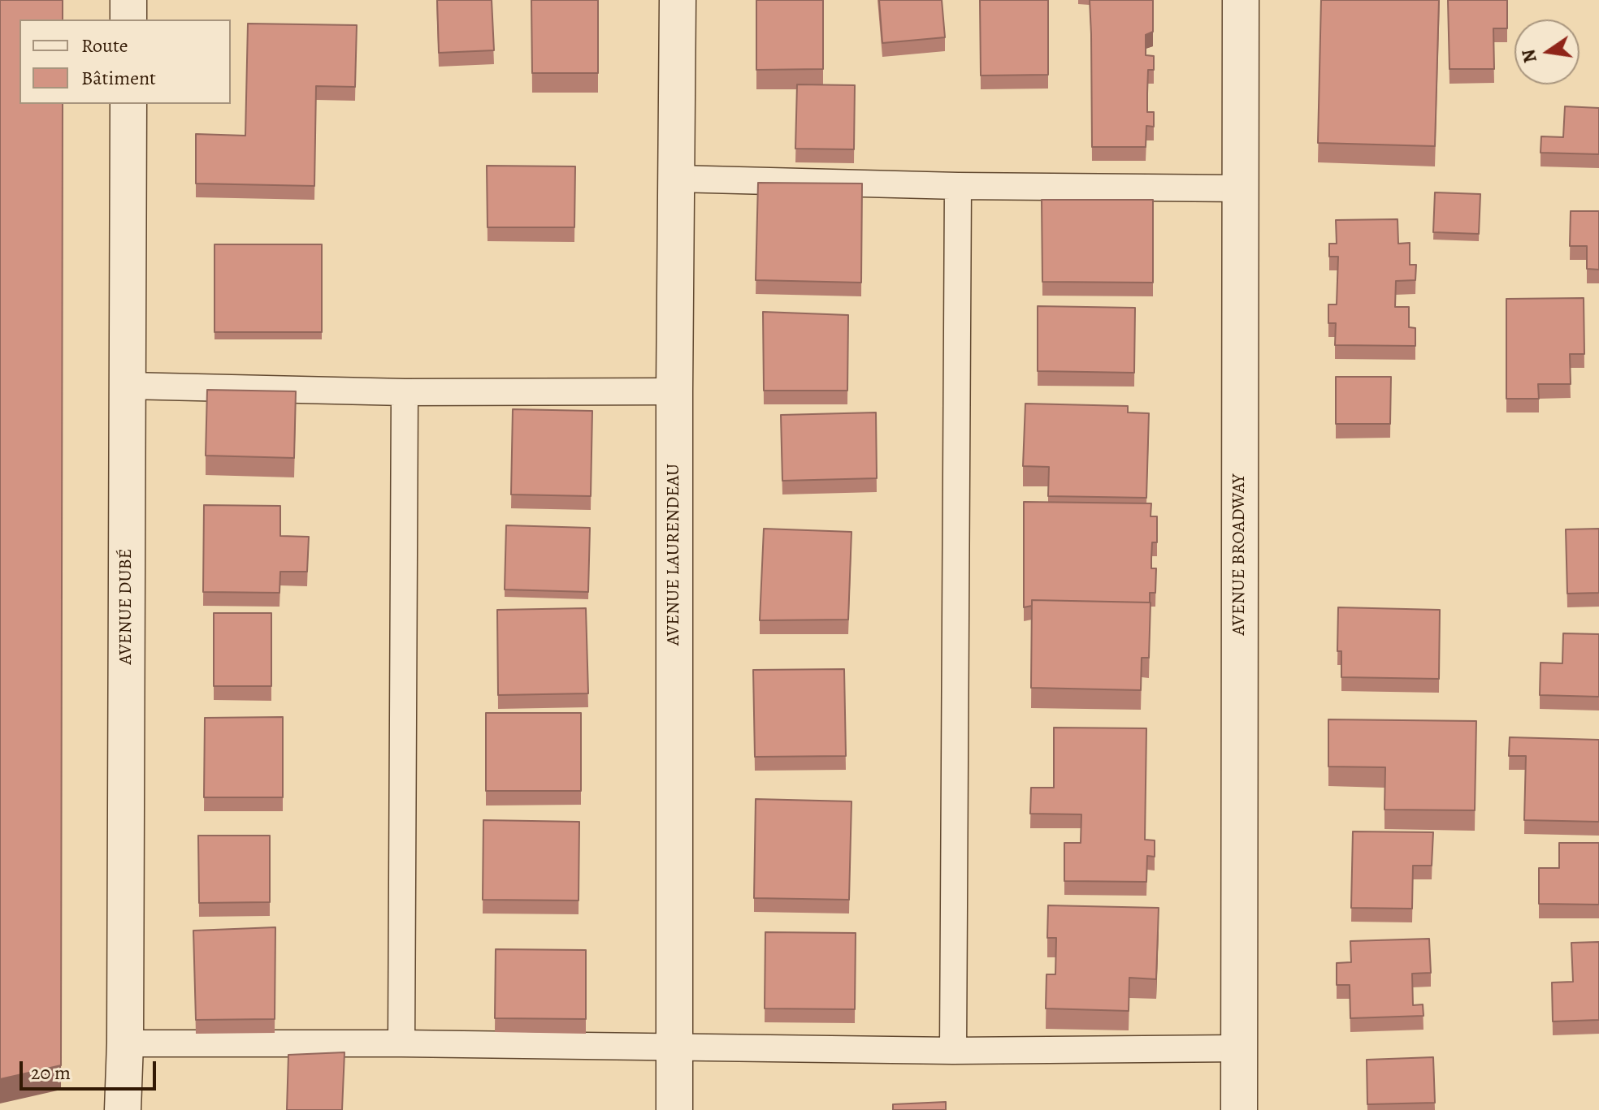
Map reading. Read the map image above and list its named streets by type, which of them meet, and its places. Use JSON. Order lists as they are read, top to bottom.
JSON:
{
  "streets": {
    "street": ["AVENUE LAURENDEAU", "AVENUE BROADWAY", "AVENUE DUBÉ"]
  },
  "legend": ["Route", "Bâtiment"],
  "scale_bar": "20 m",
  "north": "left"
}
